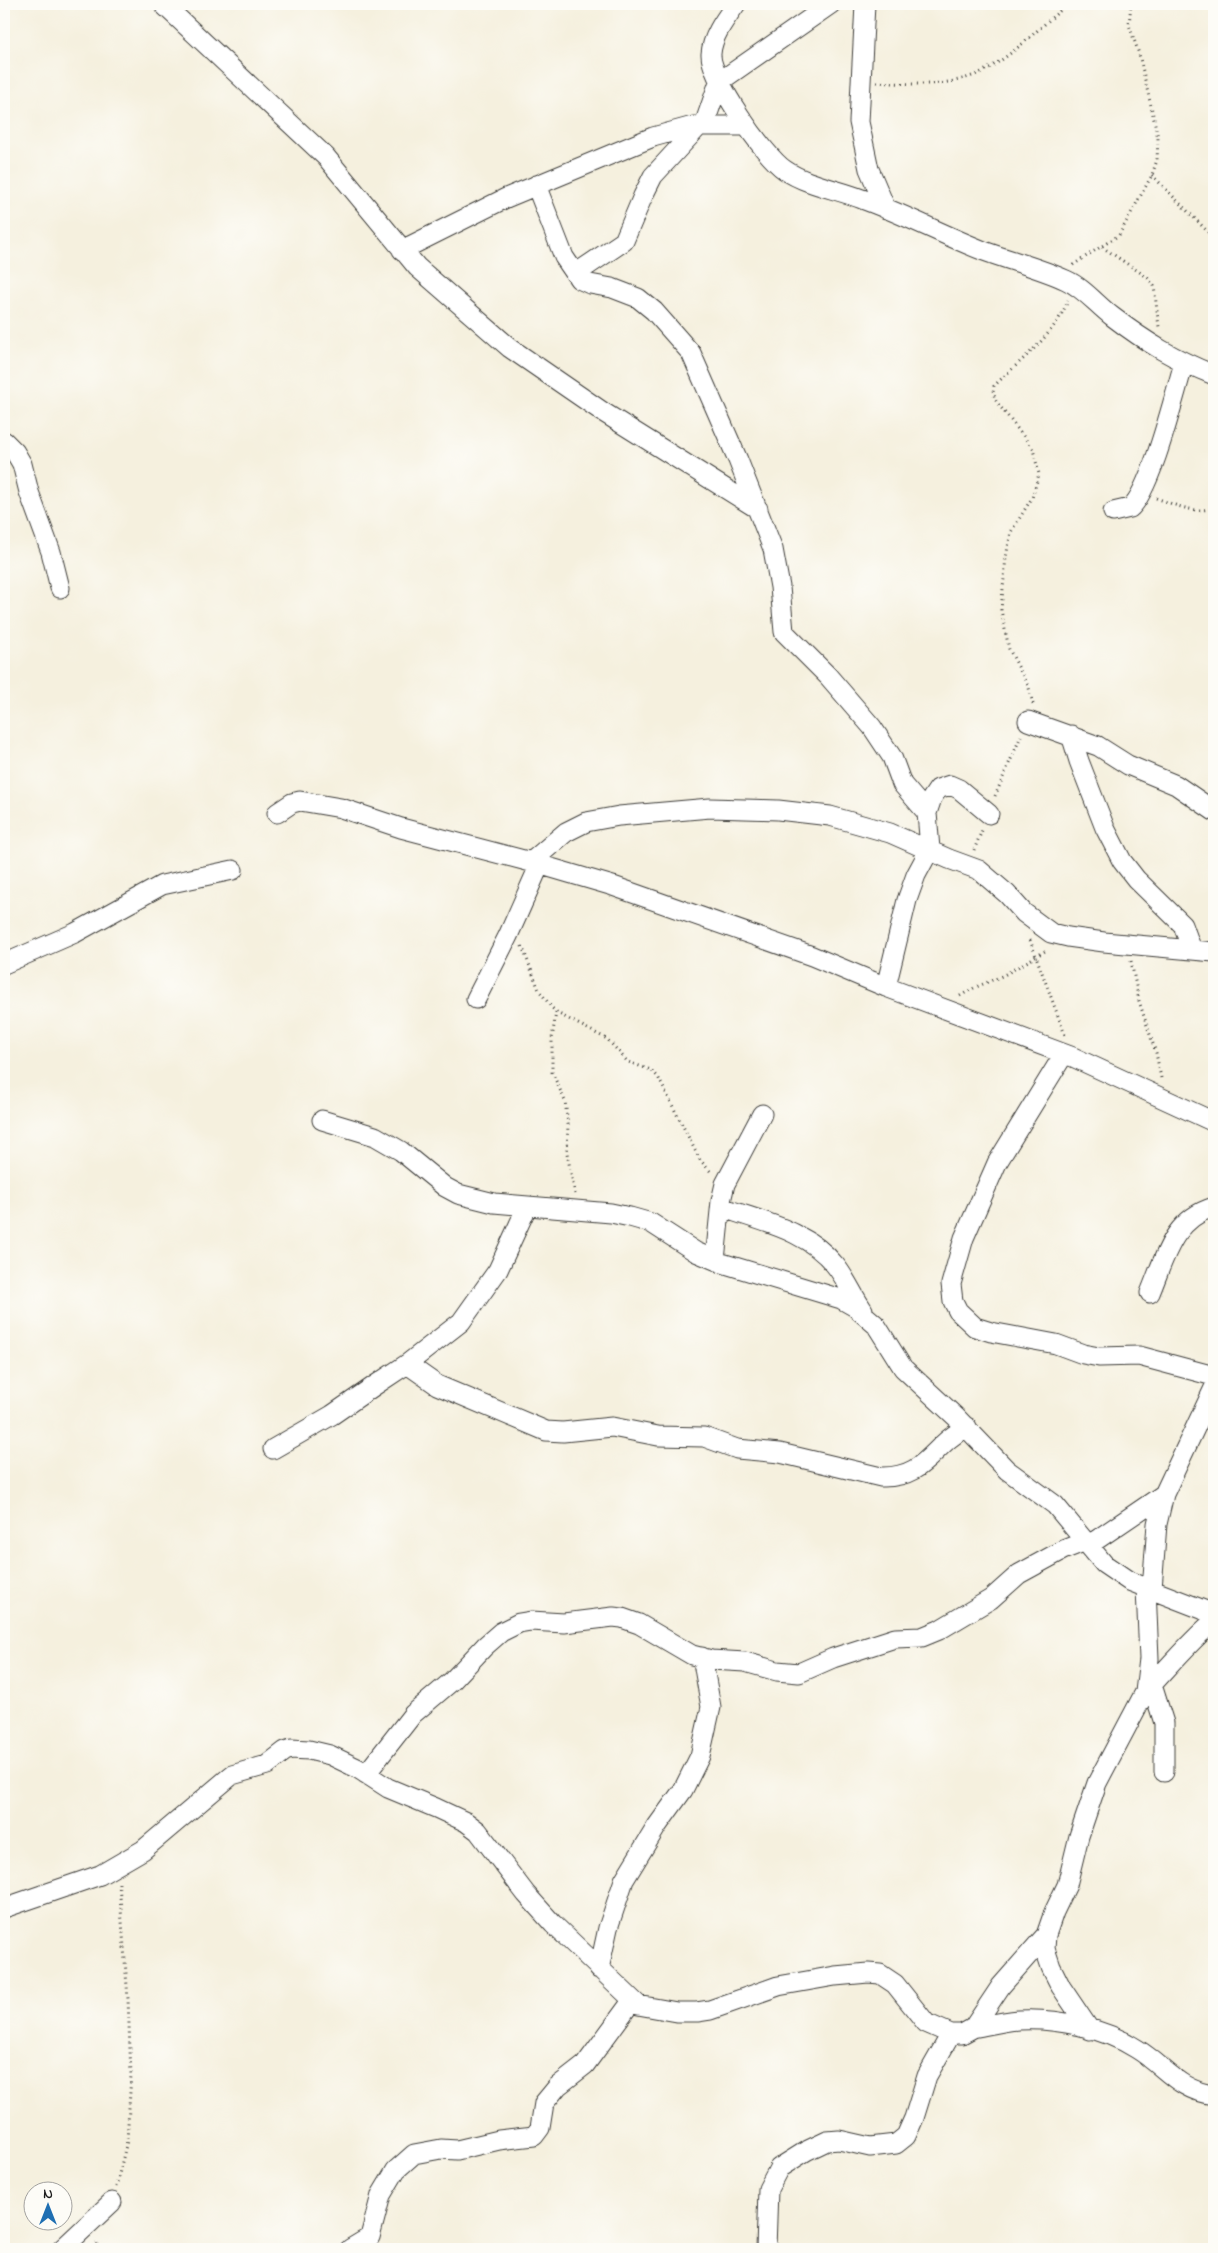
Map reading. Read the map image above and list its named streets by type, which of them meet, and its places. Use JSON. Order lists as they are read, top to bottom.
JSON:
{
  "north": "top"
}
